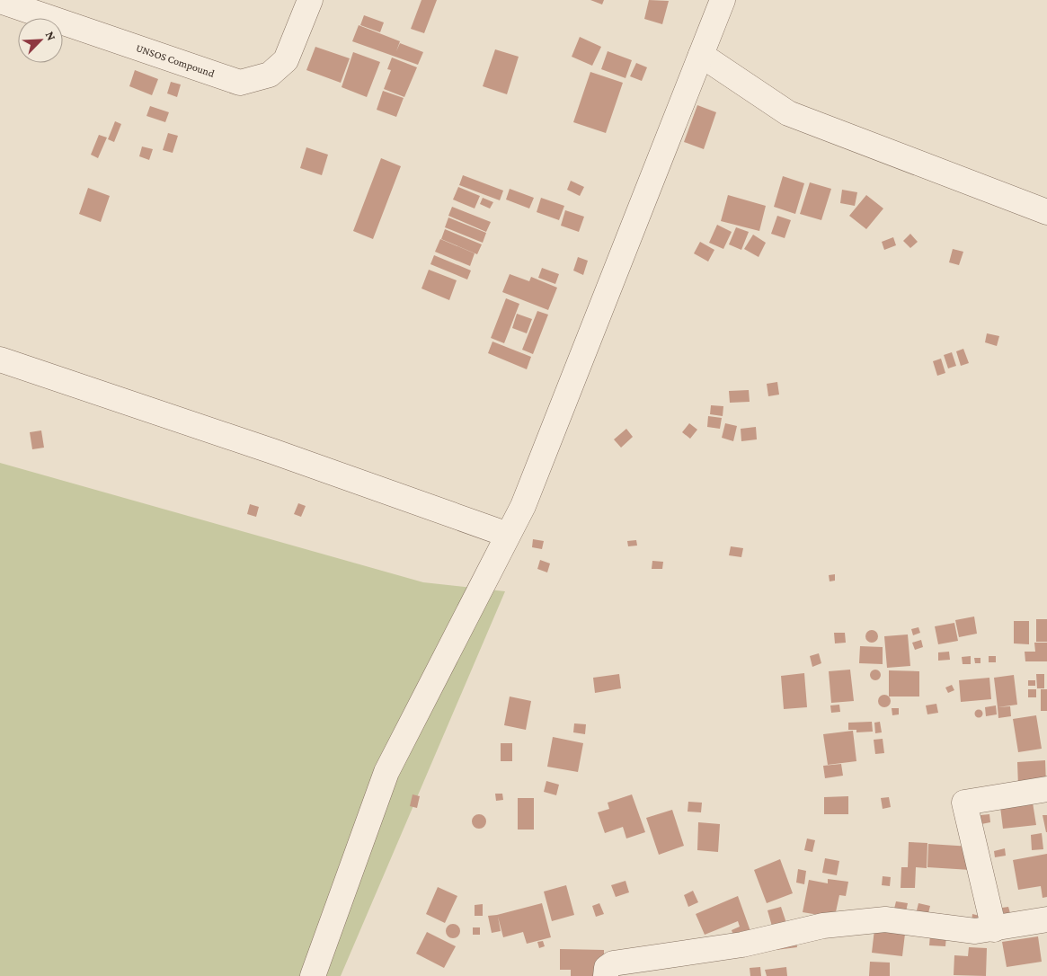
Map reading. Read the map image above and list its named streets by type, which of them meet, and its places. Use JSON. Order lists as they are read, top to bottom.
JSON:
{
  "streets": {
    "street": ["UNSOS Compound"]
  },
  "north": "top right"
}
